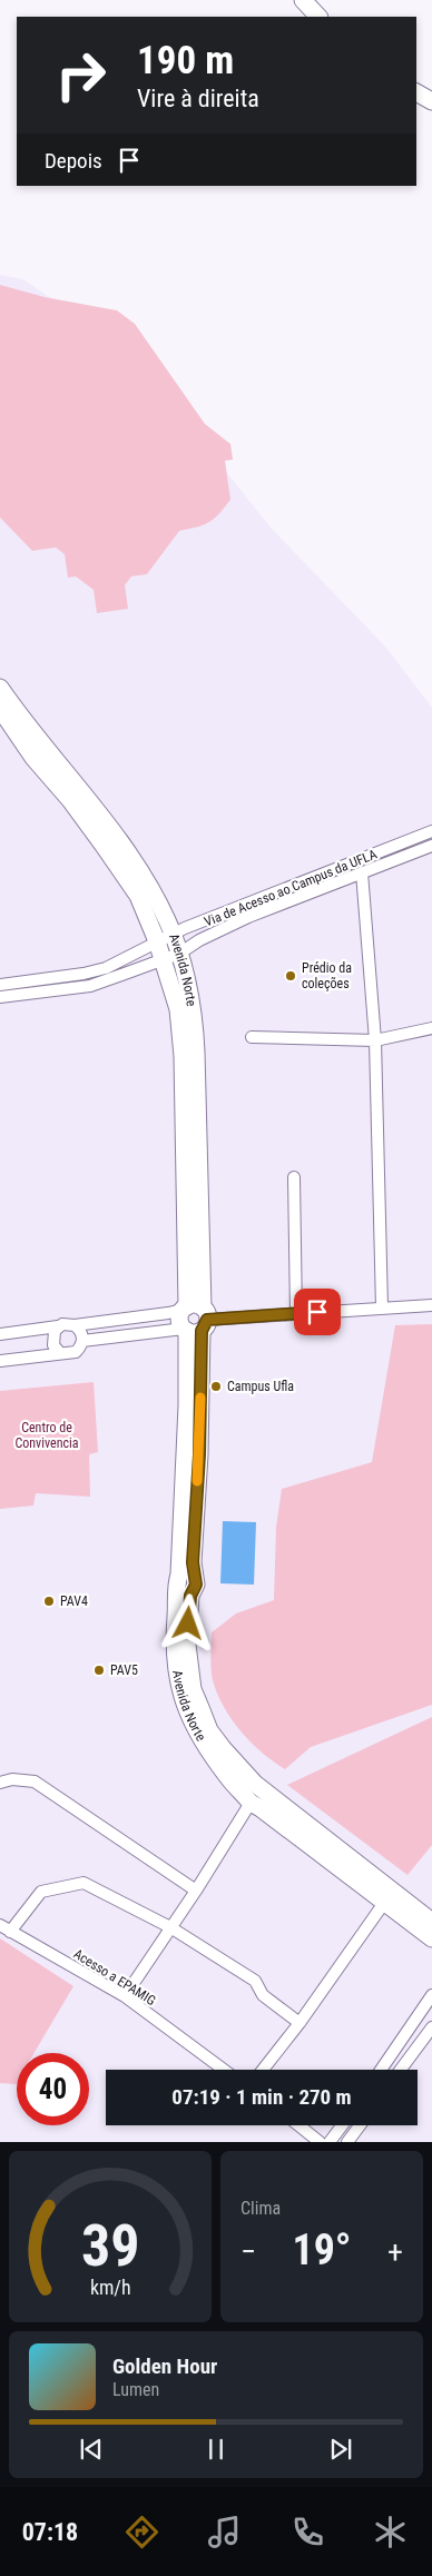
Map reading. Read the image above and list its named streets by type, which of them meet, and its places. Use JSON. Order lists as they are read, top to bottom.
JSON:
{
  "streets": {
    "street": ["Via de Acesso ao Campus da UFLA", "Avenida Norte", "Acesso a EPAMIG"]
  },
  "crossings": [
    ["Via de Acesso ao Campus da UFLA", "Avenida Norte"]
  ],
  "parks": ["Centro de Convivencia"],
  "places": [
    "Prédio da coleções",
    "Campus Ufla",
    "PAV4",
    "PAV5"
  ],
  "page": {
    "turn": ["190 m", "Vire à direita"],
    "then": "Depois",
    "limit": "40",
    "trip": "07:19 · 1 min · 270 m",
    "tile": "Clima",
    "heat": ["−", "19°", "+"],
    "song": ["Golden Hour", "Lumen"],
    "tabs": "07:18",
    "gauge": ["39", "km/h"]
  }
}
